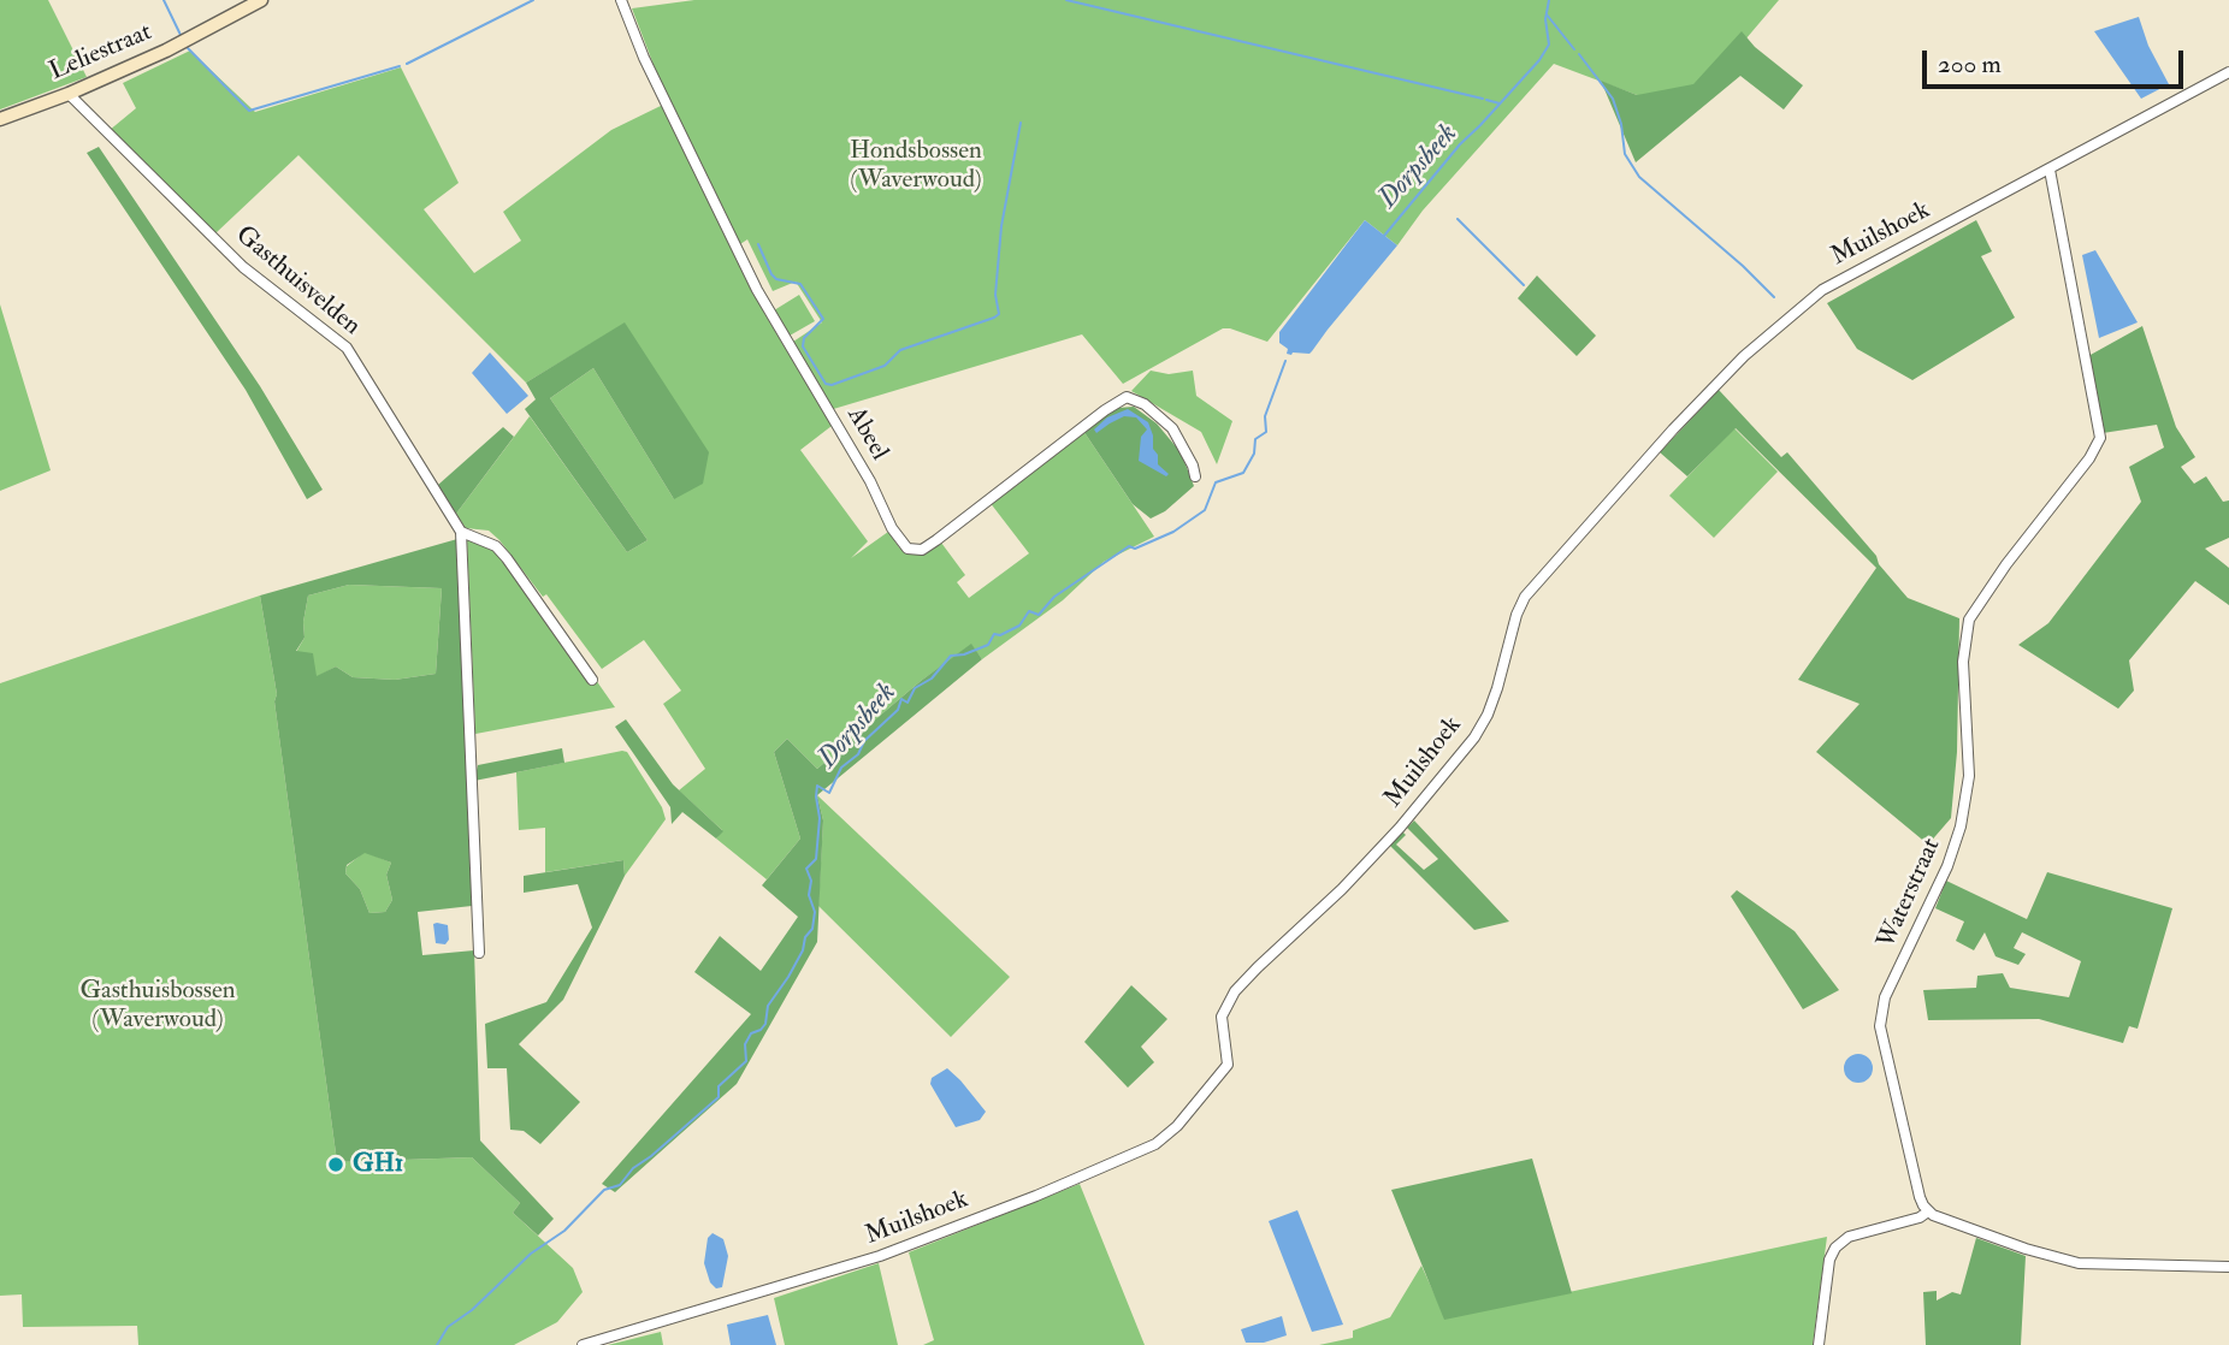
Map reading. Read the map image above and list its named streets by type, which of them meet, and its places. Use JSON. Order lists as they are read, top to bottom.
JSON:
{
  "streets": {
    "street": [
      "Leliestraat",
      "Muilshoek",
      "Gasthuisvelden",
      "Abeel",
      "Waterstraat"
    ]
  },
  "crossings": [
    ["Leliestraat", "Gasthuisvelden"],
    ["Muilshoek", "Waterstraat"]
  ],
  "water": ["Dorpsbeek"],
  "parks": ["Hondsbossen (Waverwoud)", "Gasthuisbossen (Waverwoud)"],
  "places": ["GH1"],
  "scale_bar": "200 m"
}
